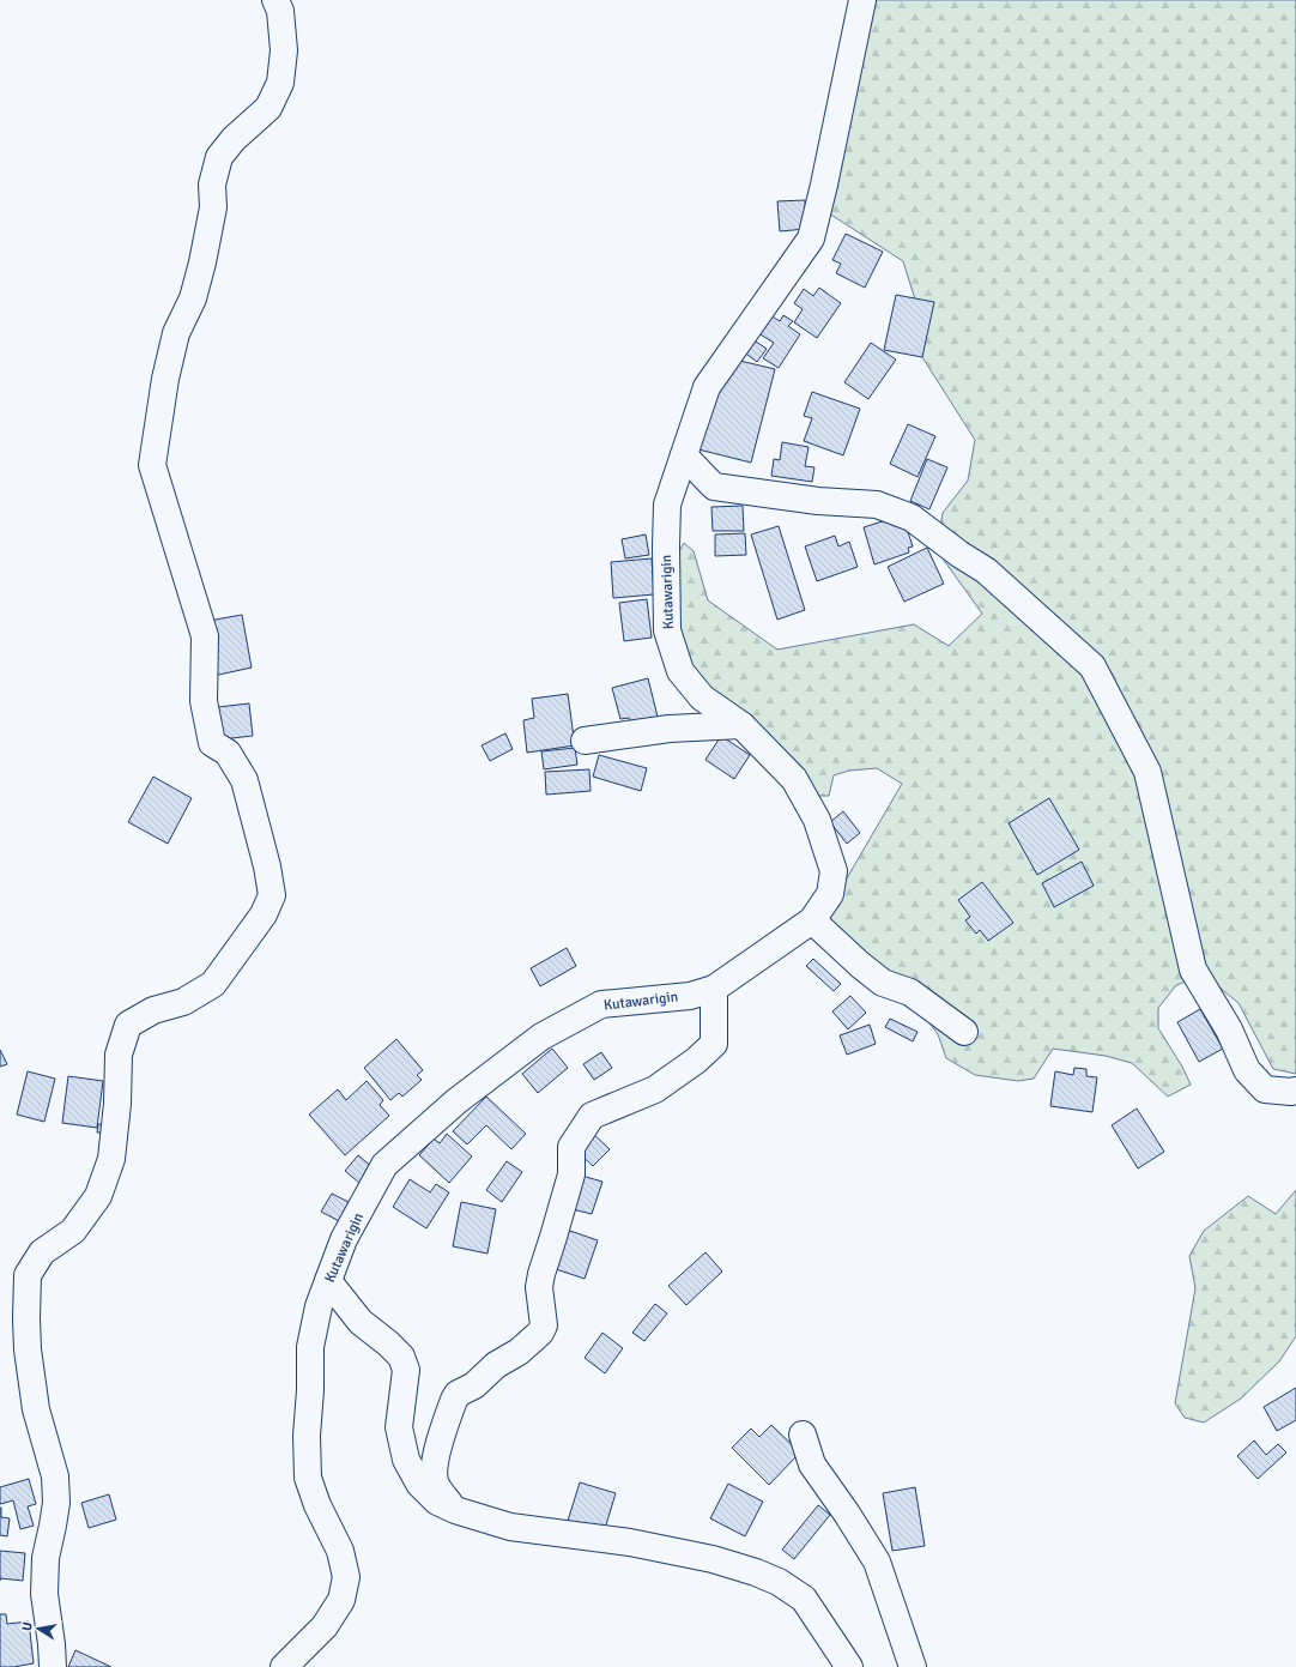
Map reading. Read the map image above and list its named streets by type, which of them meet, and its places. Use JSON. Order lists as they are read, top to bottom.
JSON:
{
  "streets": {
    "street": ["Kutawarigin"]
  },
  "north": "left"
}
